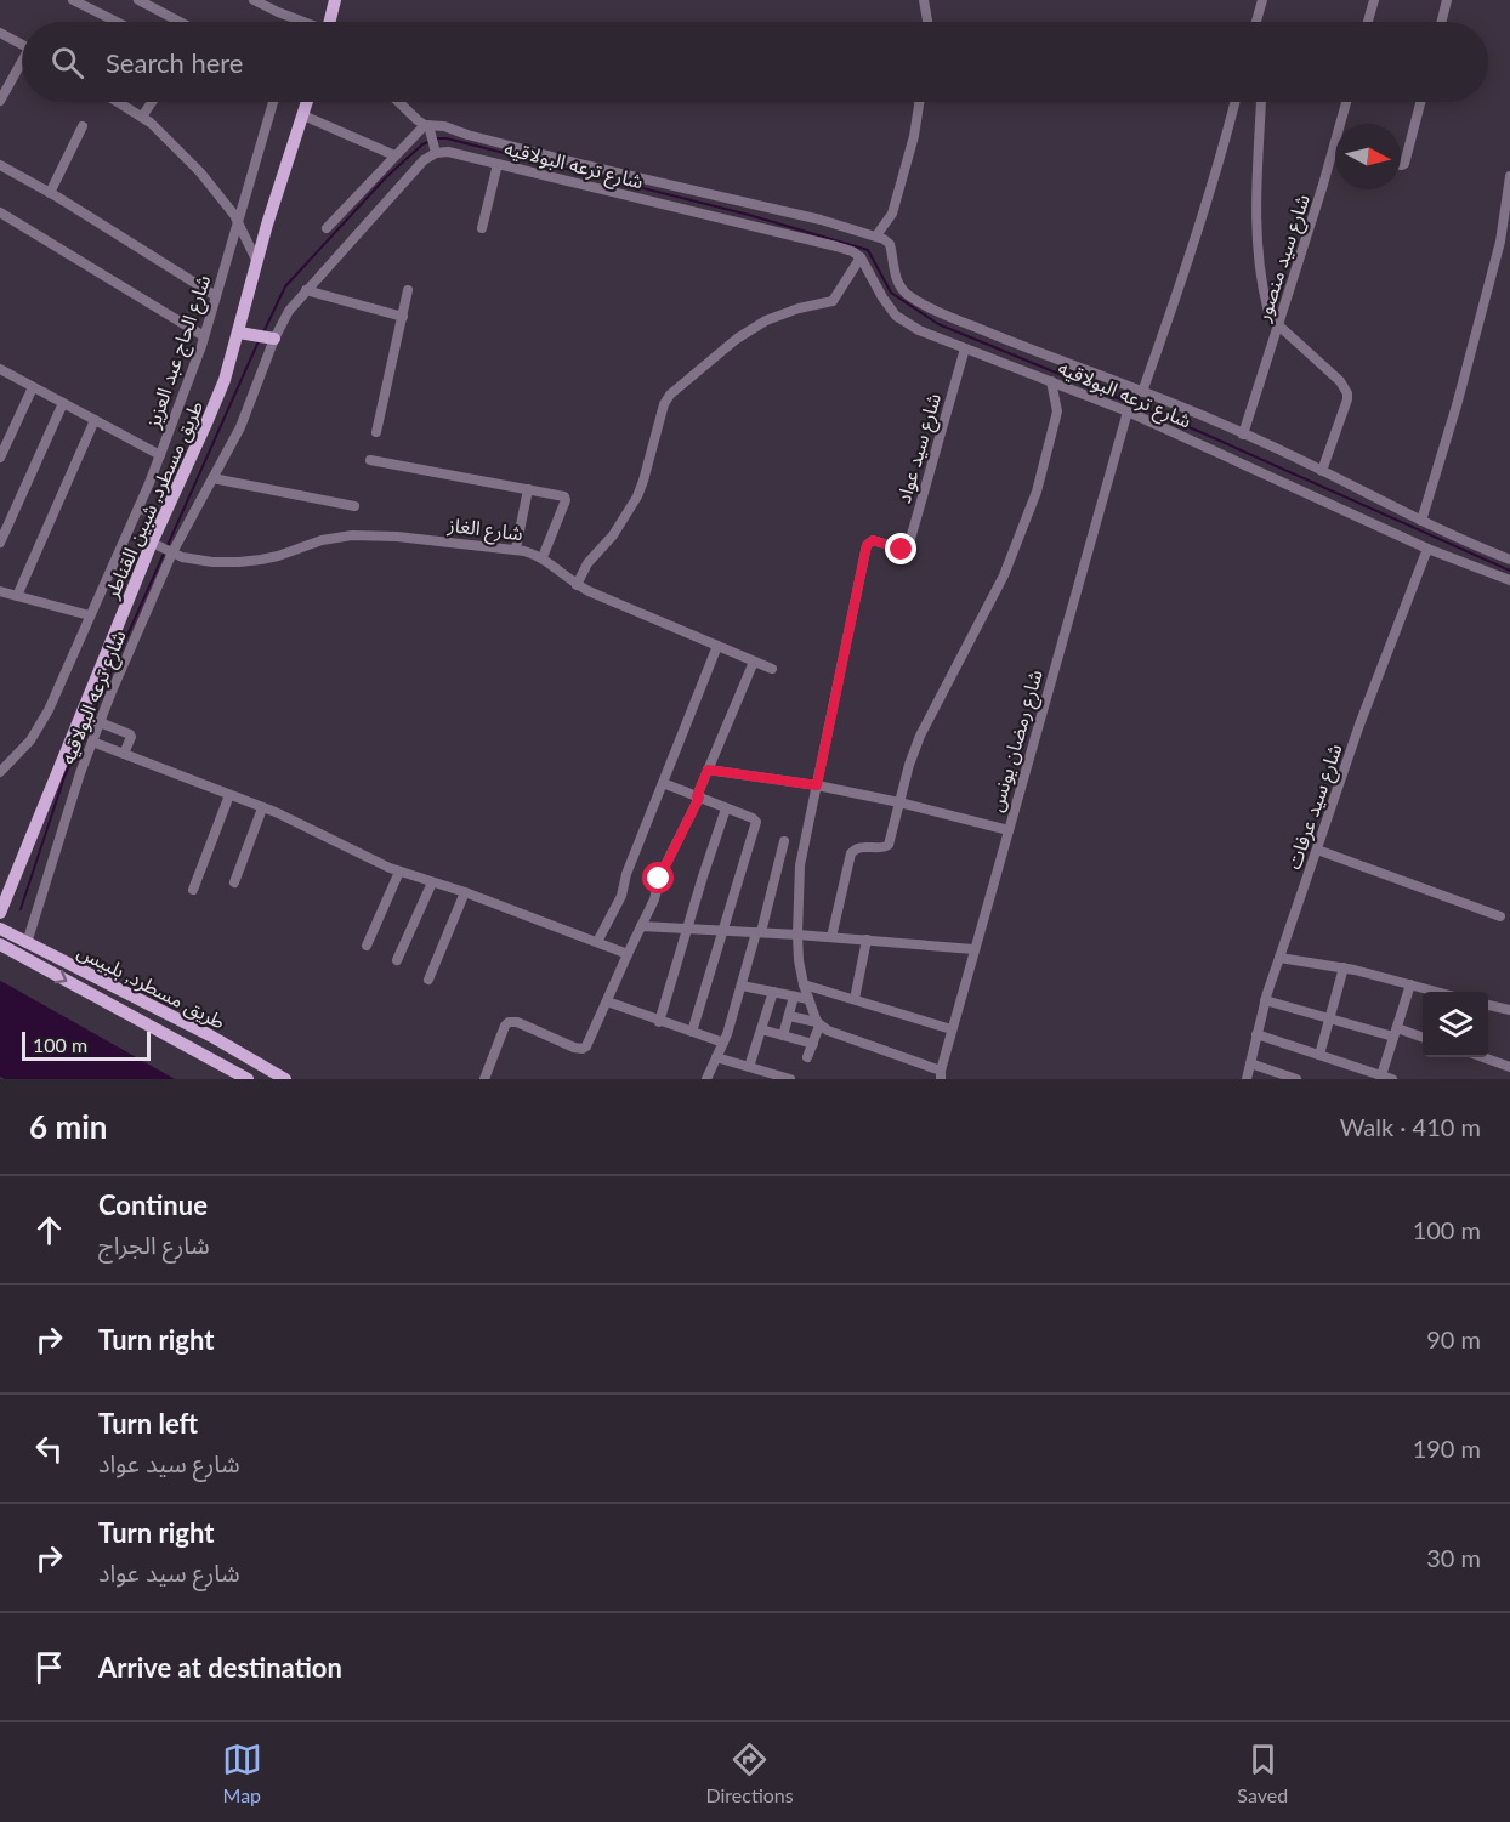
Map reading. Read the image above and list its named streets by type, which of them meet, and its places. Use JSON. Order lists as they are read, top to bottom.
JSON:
{
  "streets": {
    "main road": ["طريق مسطرد, شبين القناطر", "طريق مسطرد, بلبيس"],
    "street": [
      "شارع ترعه البولاقيه",
      "شارع سيد منصور",
      "شارع الحاج عبد العزيز",
      "شارع سيد عواد",
      "شارع الغاز",
      "شارع رمضان يونس",
      "شارع سيد عرفات"
    ]
  },
  "crossings": [
    ["شارع ترعه البولاقيه", "شارع سيد منصور"],
    ["شارع ترعه البولاقيه", "شارع سيد عواد"],
    ["شارع ترعه البولاقيه", "شارع الغاز"],
    ["شارع ترعه البولاقيه", "شارع رمضان يونس"],
    ["شارع ترعه البولاقيه", "شارع سيد عرفات"],
    ["شارع ترعه البولاقيه", "طريق مسطرد, بلبيس"],
    ["طريق مسطرد, شبين القناطر", "شارع الغاز"]
  ],
  "scale_bar": "100 m",
  "north": "right",
  "page": {
    "search": "Search here",
    "scale": "100 m",
    "heading": ["6 min", "Walk · 410 m"],
    "list": [
      ["Continue", "شارع الجراج", "100 m"],
      ["Turn right", "90 m"],
      ["Turn left", "شارع سيد عواد", "190 m"],
      ["Turn right", "شارع سيد عواد", "30 m"],
      "Arrive at destination"
    ],
    "nav": ["Map", "Directions", "Saved"]
  }
}
